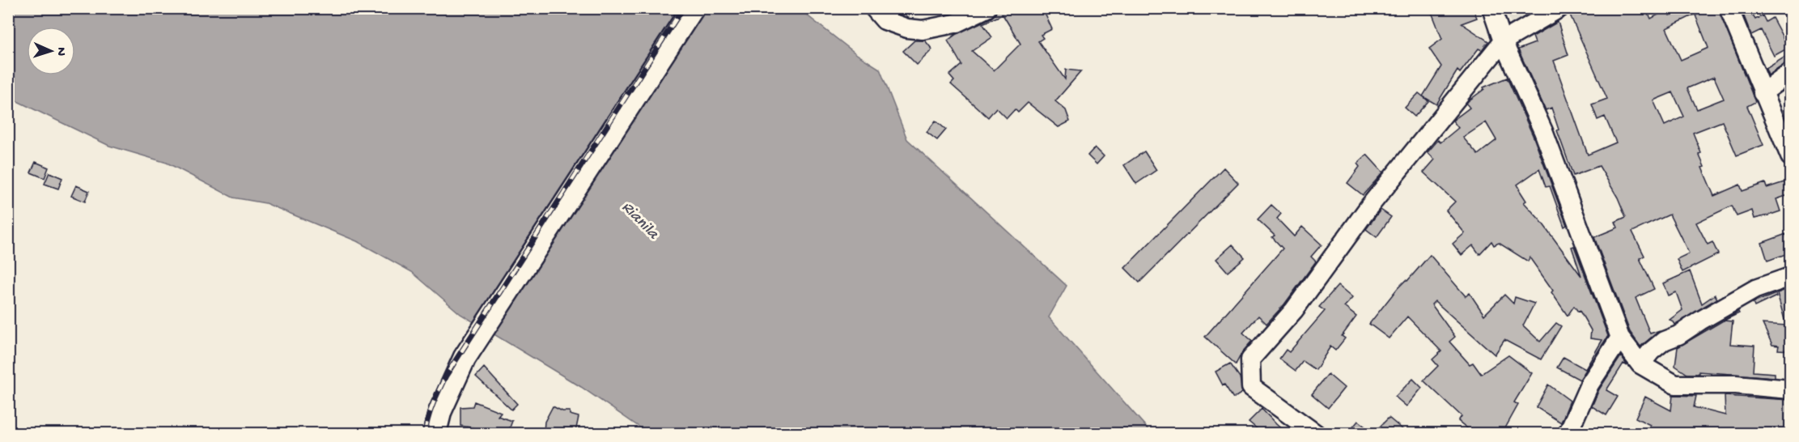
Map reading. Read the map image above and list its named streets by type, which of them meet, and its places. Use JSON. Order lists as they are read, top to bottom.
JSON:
{
  "water": ["Rianila"],
  "north": "right"
}
